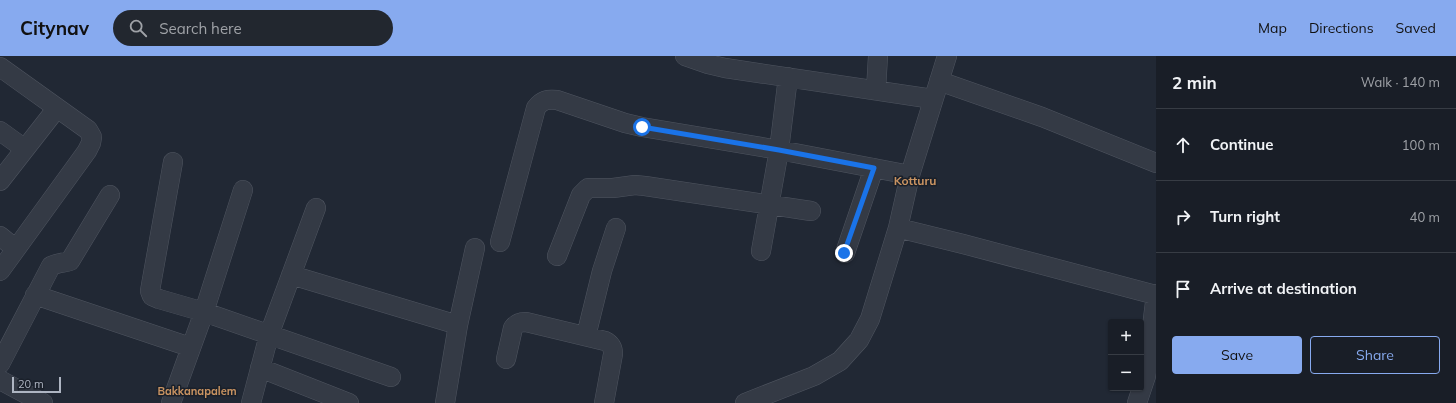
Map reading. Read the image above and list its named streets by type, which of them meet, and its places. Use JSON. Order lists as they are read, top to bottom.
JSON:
{
  "districts": ["Kotturu", "Bakkanapalem"],
  "scale_bar": "20 m",
  "page": {
    "header": "Citynav",
    "search": "Search here",
    "nav": ["Map", "Directions", "Saved"],
    "heading": ["2 min", "Walk · 140 m"],
    "list": [
      ["Continue", "100 m"],
      ["Turn right", "40 m"],
      "Arrive at destination"
    ],
    "map_buttons": ["+", "−"],
    "buttons": ["Save", "Share"],
    "scale": "20 m"
  }
}
